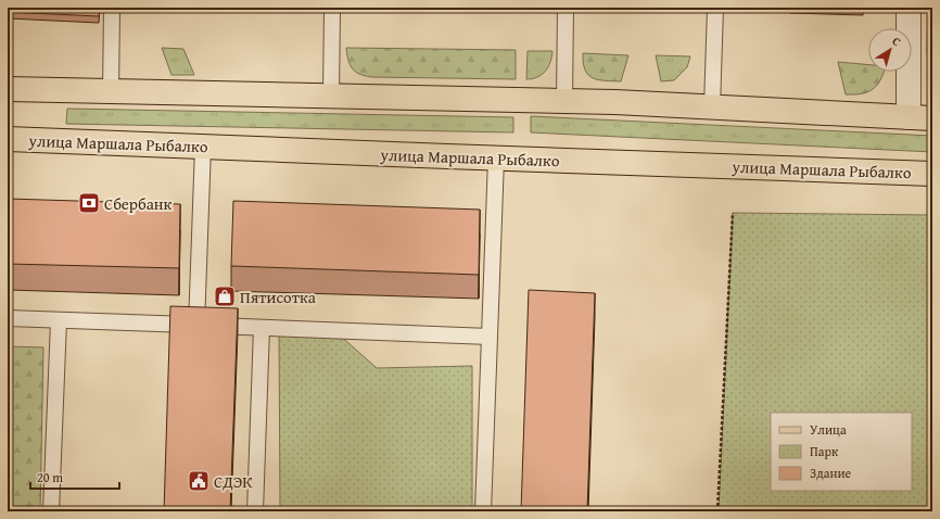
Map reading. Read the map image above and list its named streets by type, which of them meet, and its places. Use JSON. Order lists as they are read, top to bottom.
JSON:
{
  "streets": {
    "main road": ["улица Маршала Рыбалко"]
  },
  "places": {
    "bank": ["Сбербанк"],
    "shop": ["Пятисотка"],
    "public building": ["СДЭК"]
  },
  "legend": ["Улица", "Парк", "Здание"],
  "scale_bar": "20 m",
  "north": "top right"
}
